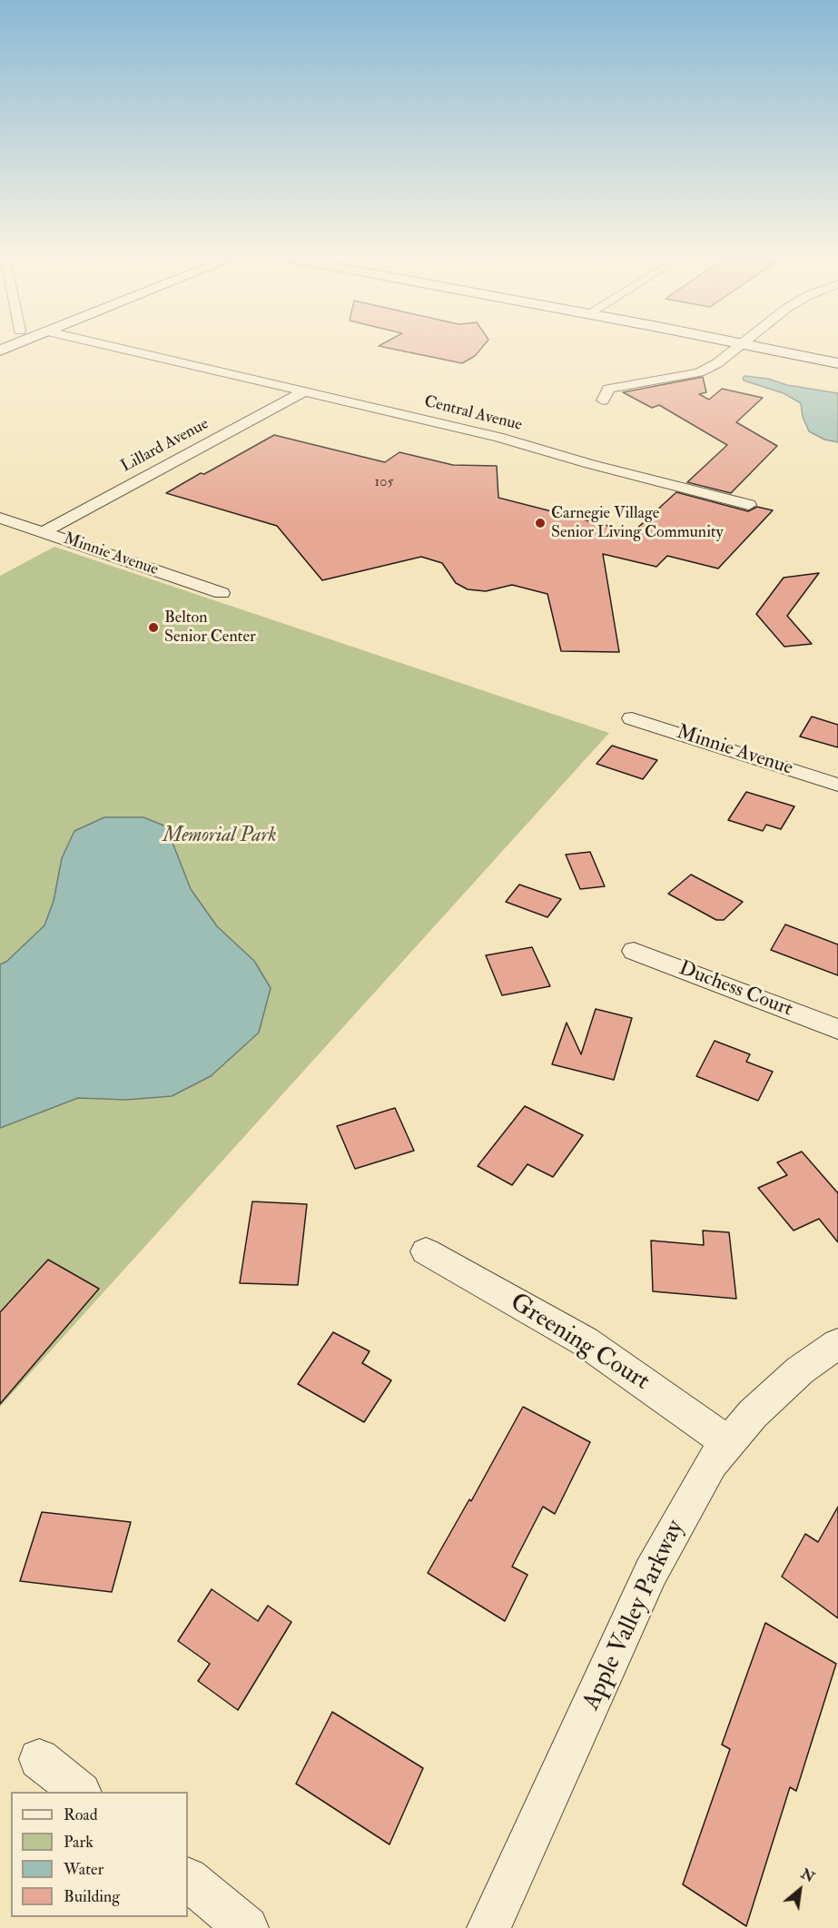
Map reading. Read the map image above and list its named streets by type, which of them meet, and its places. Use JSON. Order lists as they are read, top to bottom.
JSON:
{
  "streets": {
    "street": [
      "Central Avenue",
      "Lillard Avenue",
      "Minnie Avenue",
      "Duchess Court",
      "Greening Court",
      "Apple Valley Parkway"
    ]
  },
  "crossings": [
    ["Central Avenue", "Lillard Avenue"],
    ["Lillard Avenue", "Minnie Avenue"],
    ["Greening Court", "Apple Valley Parkway"]
  ],
  "parks": ["Memorial Park"],
  "places": ["Carnegie Village Senior Living Community", "Belton Senior Center"],
  "house_numbers": ["105"],
  "legend": [
    "Road",
    "Park",
    "Water",
    "Building"
  ],
  "north": "top right"
}
